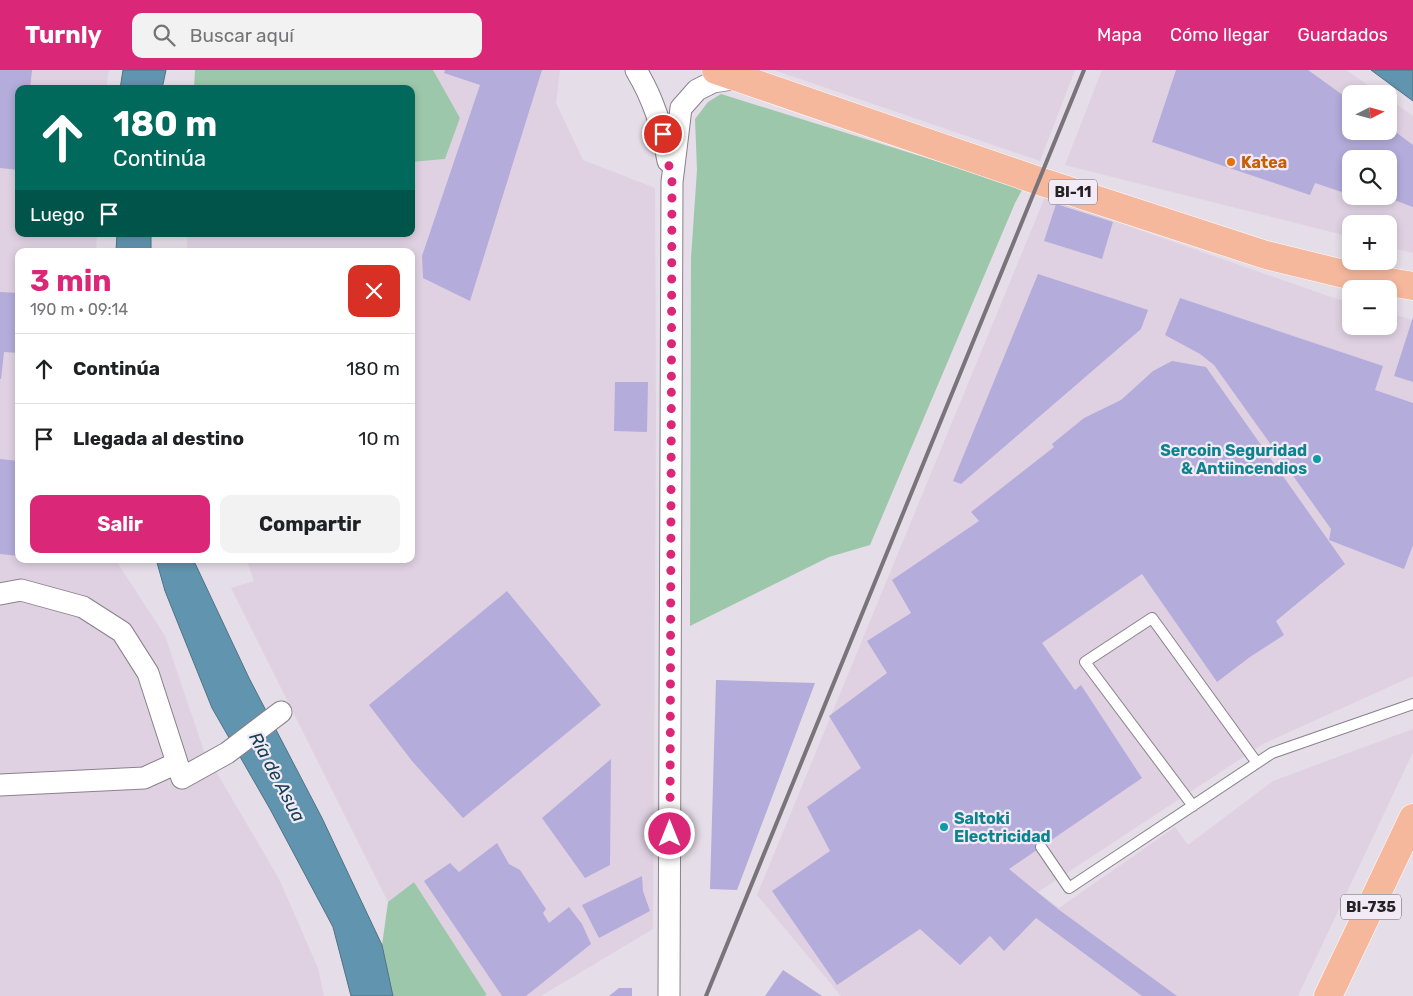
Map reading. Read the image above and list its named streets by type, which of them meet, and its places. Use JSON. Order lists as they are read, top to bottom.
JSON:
{
  "streets": {
    "main road": ["BI-11", "BI-735"]
  },
  "water": ["Ría de Asua"],
  "places": ["Katea", "Sercoin Seguridad & Antiincendios", "Saltoki Electricidad"],
  "north": "right",
  "page": {
    "header": "Turnly",
    "search": "Buscar aquí",
    "nav": ["Mapa", "Cómo llegar", "Guardados"],
    "map_buttons": ["+", "−"],
    "turn": ["180 m", "Continúa"],
    "then": "Luego",
    "heading": ["3 min", "190 m · 09:14"],
    "list": [
      {
        "name": "Continúa",
        "value": "180 m"
      },
      {
        "name": "Llegada al destino",
        "value": "10 m"
      }
    ],
    "buttons": ["Salir", "Compartir"]
  }
}
